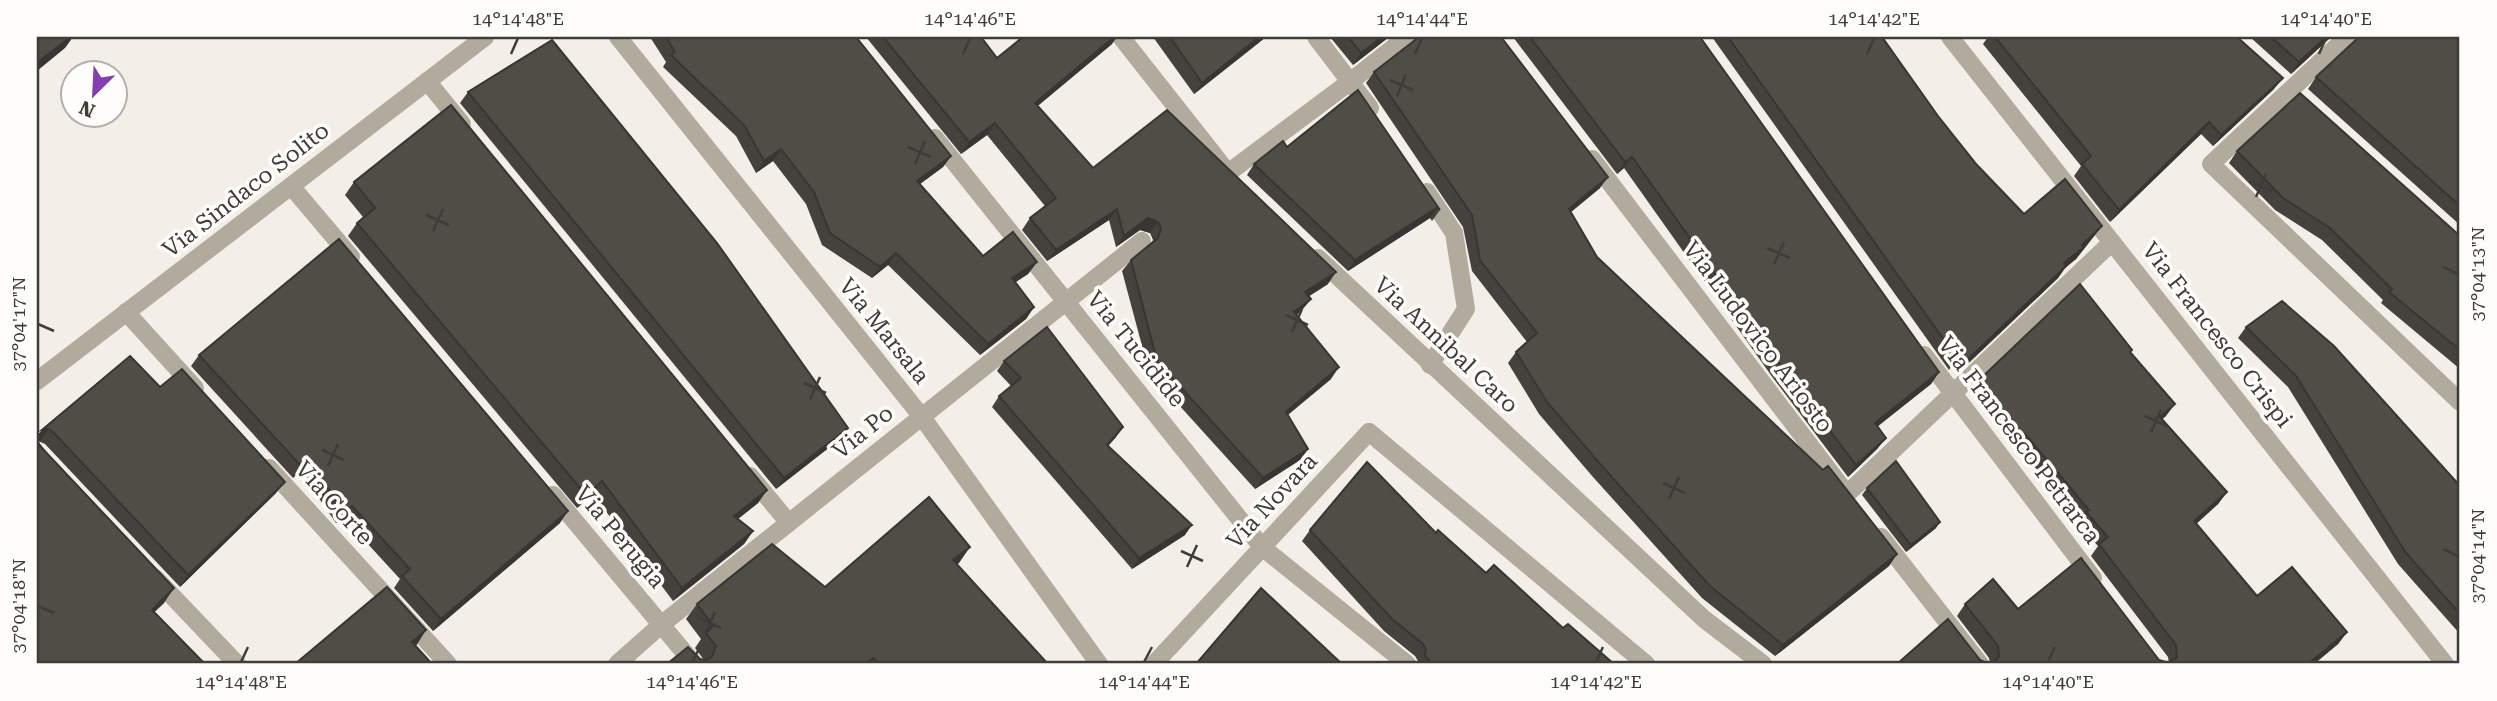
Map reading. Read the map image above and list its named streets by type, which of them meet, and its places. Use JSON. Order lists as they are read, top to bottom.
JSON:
{
  "streets": {
    "street": [
      "Via Sindaco Solito",
      "Via Marsala",
      "Via Francesco Crispi",
      "Via Ludovico Ariosto",
      "Via Annibal Caro",
      "Via Tucidide",
      "Via Po",
      "Via Francesco Petrarca",
      "Via Novara",
      "Via Corte",
      "Via Perugia"
    ]
  },
  "crossings": [
    ["Via Marsala", "Via Po"],
    ["Via Ludovico Ariosto", "Via Francesco Petrarca"],
    ["Via Tucidide", "Via Po"],
    ["Via Tucidide", "Via Novara"],
    ["Via Po", "Via Perugia"]
  ],
  "north": "bottom left",
  "coordinates": [
    "14°14'48\"E",
    "14°14'46\"E",
    "14°14'44\"E",
    "14°14'42\"E",
    "14°14'40\"E",
    "37°04'13\"N",
    "37°04'17\"N",
    "37°04'14\"N",
    "37°04'18\"N"
  ]
}
